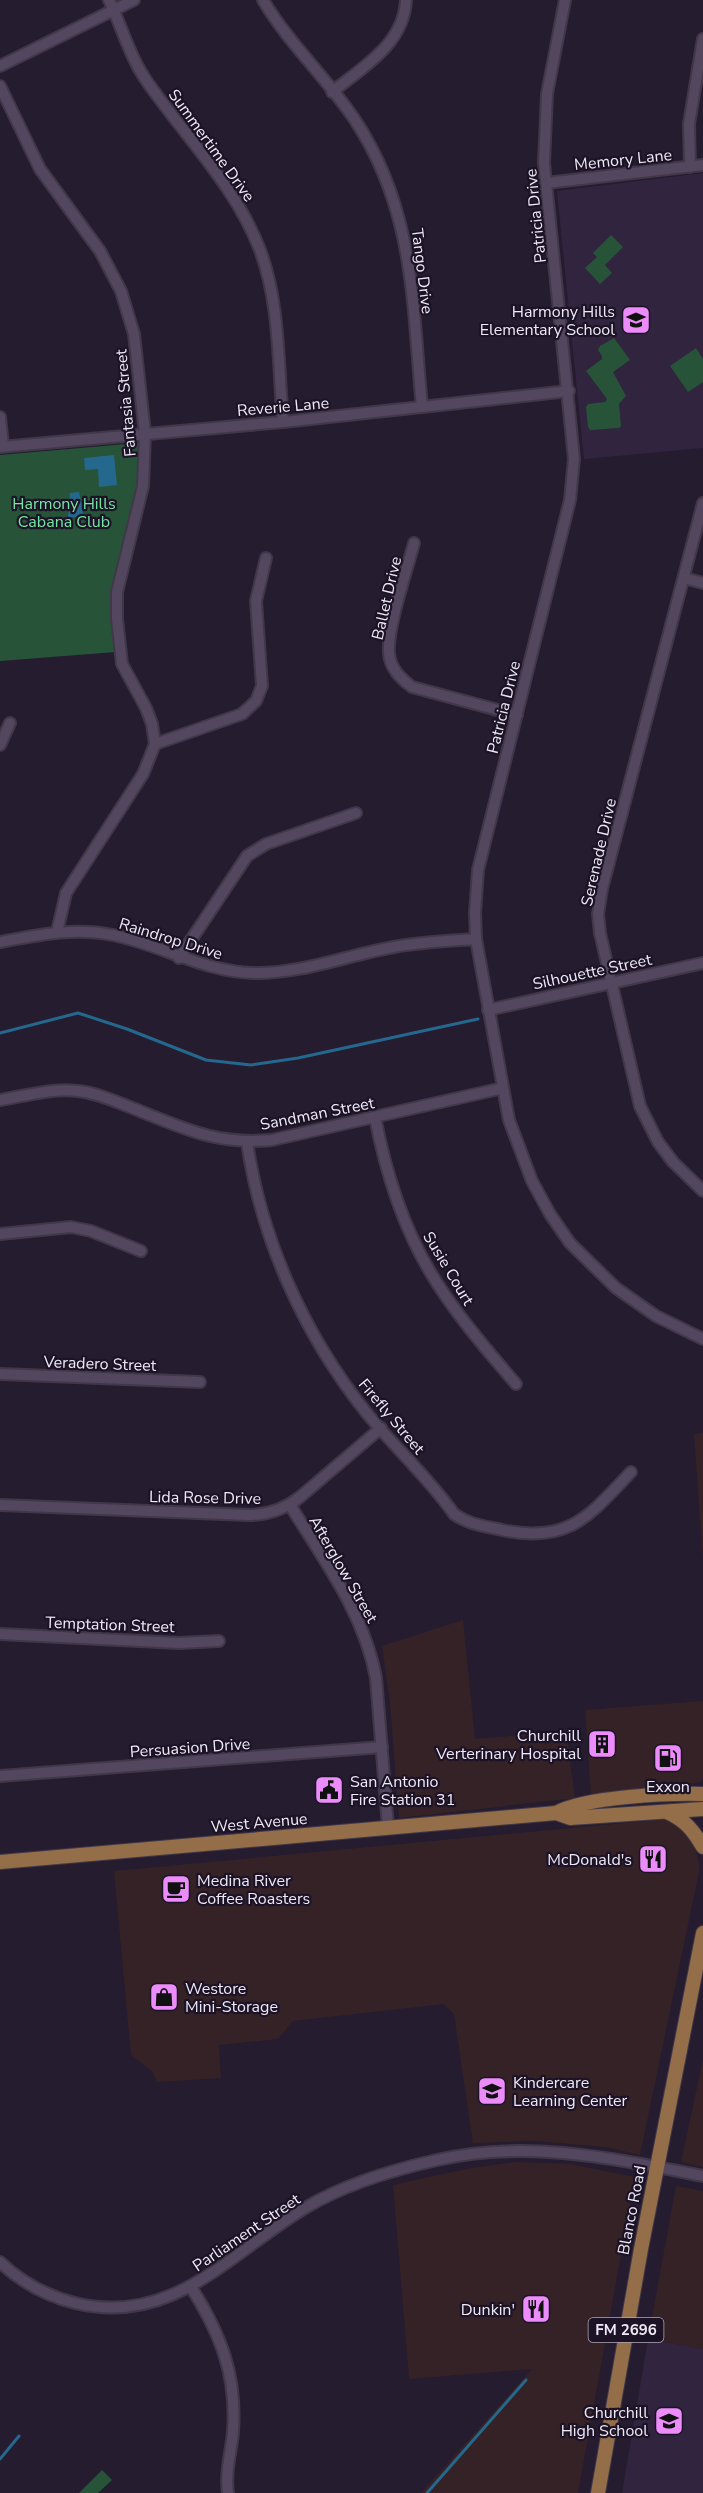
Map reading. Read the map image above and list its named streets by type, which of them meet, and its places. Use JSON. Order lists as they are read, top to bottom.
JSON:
{
  "streets": {
    "main road": ["West Avenue", "Blanco Road", "FM 2696"],
    "street": [
      "Summertime Drive",
      "Memory Lane",
      "Patricia Drive",
      "Tango Drive",
      "Fantasia Street",
      "Reverie Lane",
      "Ballet Drive",
      "Serenade Drive",
      "Raindrop Drive",
      "Silhouette Street",
      "Sandman Street",
      "Susie Court",
      "Veradero Street",
      "Firefly Street",
      "Lida Rose Drive",
      "Afterglow Street",
      "Temptation Street",
      "Persuasion Drive",
      "Parliament Street"
    ]
  },
  "crossings": [
    ["Summertime Drive", "Reverie Lane"],
    ["Memory Lane", "Patricia Drive"],
    ["Patricia Drive", "Reverie Lane"],
    ["Patricia Drive", "Ballet Drive"],
    ["Patricia Drive", "Raindrop Drive"],
    ["Patricia Drive", "Silhouette Street"],
    ["Patricia Drive", "Sandman Street"],
    ["Tango Drive", "Reverie Lane"],
    ["Fantasia Street", "Reverie Lane"],
    ["Serenade Drive", "Silhouette Street"],
    ["Sandman Street", "Susie Court"],
    ["Sandman Street", "Firefly Street"],
    ["Firefly Street", "Lida Rose Drive"],
    ["Lida Rose Drive", "Afterglow Street"],
    ["Afterglow Street", "Persuasion Drive"],
    ["Afterglow Street", "West Avenue"],
    ["Blanco Road", "Parliament Street"]
  ],
  "parks": ["Harmony Hills Cabana Club"],
  "places": {
    "school or university": ["Harmony Hills Elementary School", "Kindercare Learning Center", "Churchill High School"],
    "building": ["Churchill Verterinary Hospital"],
    "fuel station": ["Exxon"],
    "public building": ["San Antonio Fire Station 31"],
    "restaurant": ["McDonald's", "Dunkin'"],
    "cafe": ["Medina River Coffee Roasters"],
    "shop": ["Westore Mini-Storage"]
  }
}
